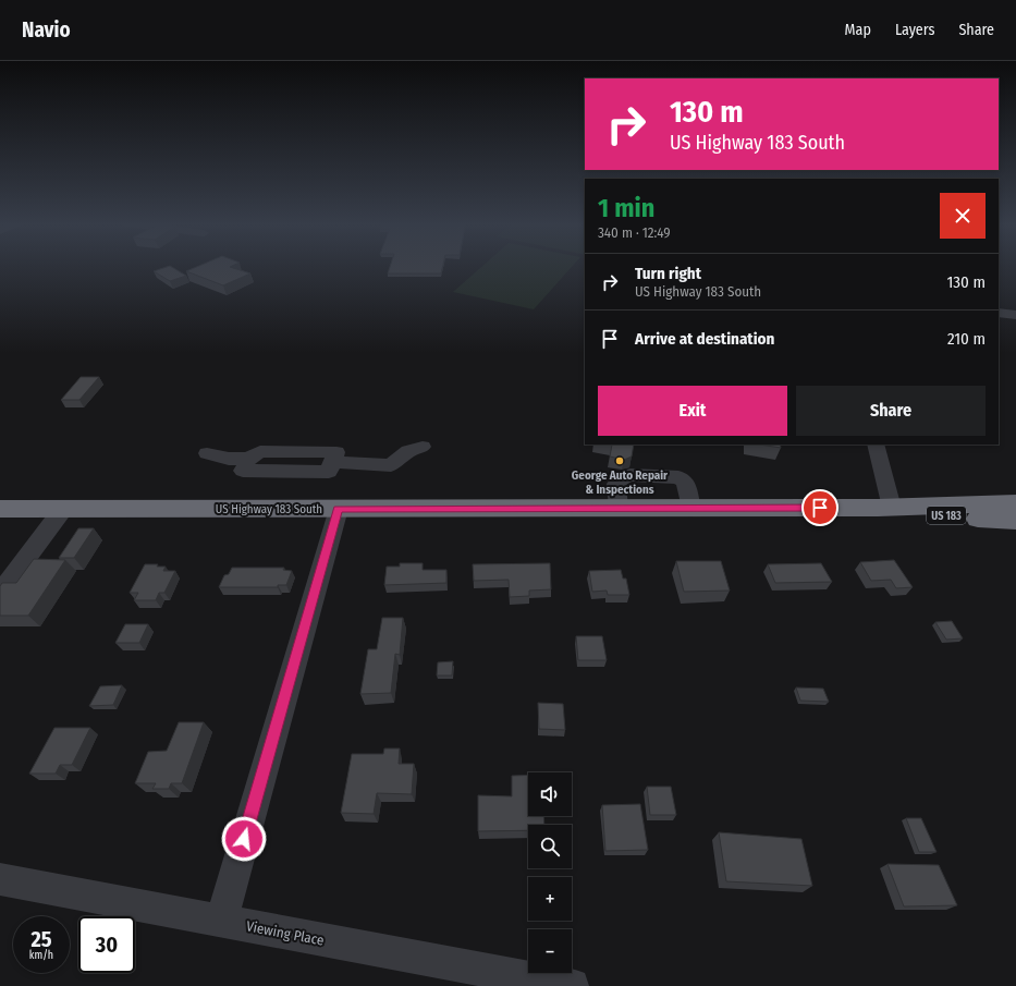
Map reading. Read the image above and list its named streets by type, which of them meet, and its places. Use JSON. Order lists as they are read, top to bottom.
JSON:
{
  "streets": {
    "highway": ["US Highway 183 South", "US 183"],
    "street": ["Viewing Place"]
  },
  "places": ["George Auto Repair & Inspections"],
  "page": {
    "header": "Navio",
    "nav": ["Map", "Layers", "Share"],
    "turn": ["130 m", "US Highway 183 South"],
    "heading": ["1 min", "340 m · 12:49"],
    "list": [
      {
        "name": "Turn right",
        "note": "US Highway 183 South",
        "value": "130 m"
      },
      {
        "name": "Arrive at destination",
        "value": "210 m"
      }
    ],
    "buttons": ["Exit", "Share"],
    "map_buttons": ["+", "−"],
    "speed": "25 km/h",
    "limit": "30"
  }
}
